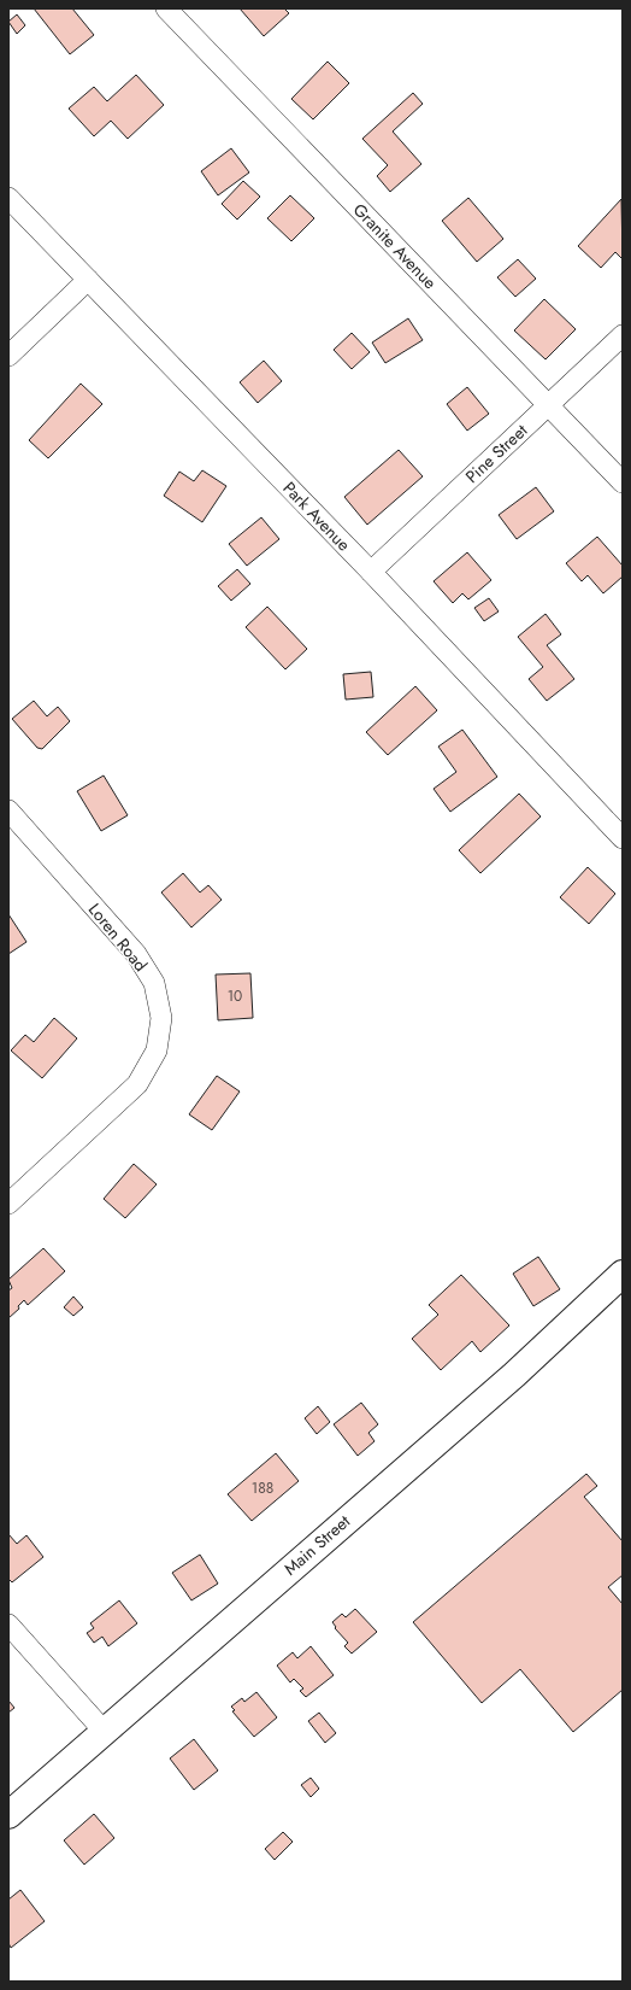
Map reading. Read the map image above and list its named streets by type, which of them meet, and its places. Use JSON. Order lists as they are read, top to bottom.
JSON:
{
  "streets": {
    "main road": ["Main Street"],
    "street": [
      "Granite Avenue",
      "Pine Street",
      "Park Avenue",
      "Loren Road"
    ]
  },
  "crossings": [
    ["Granite Avenue", "Pine Street"],
    ["Pine Street", "Park Avenue"]
  ],
  "house_numbers": ["10", "188"]
}
